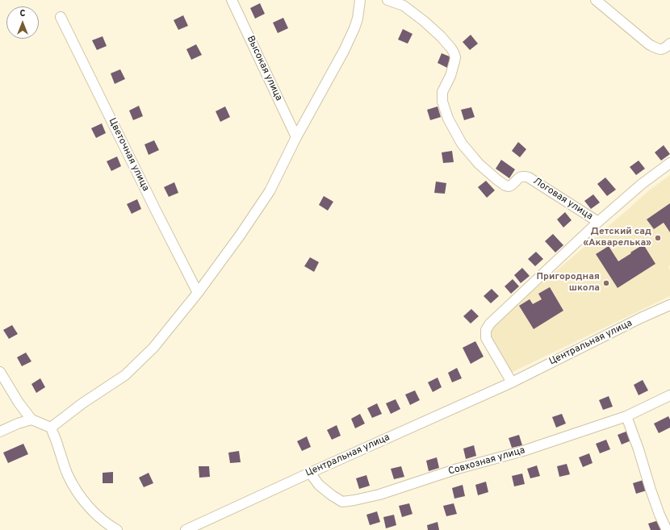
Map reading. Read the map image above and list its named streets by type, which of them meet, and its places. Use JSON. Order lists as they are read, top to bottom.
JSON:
{
  "streets": {
    "street": [
      "Высокая улица",
      "Цветочная улица",
      "Логовая улица",
      "Центральная улица",
      "Совхозная улица"
    ]
  },
  "crossings": [
    ["Центральная улица", "Совхозная улица"]
  ],
  "places": ["Детский сад «Акварелька»", "Пригородная школа"],
  "north": "top"
}
